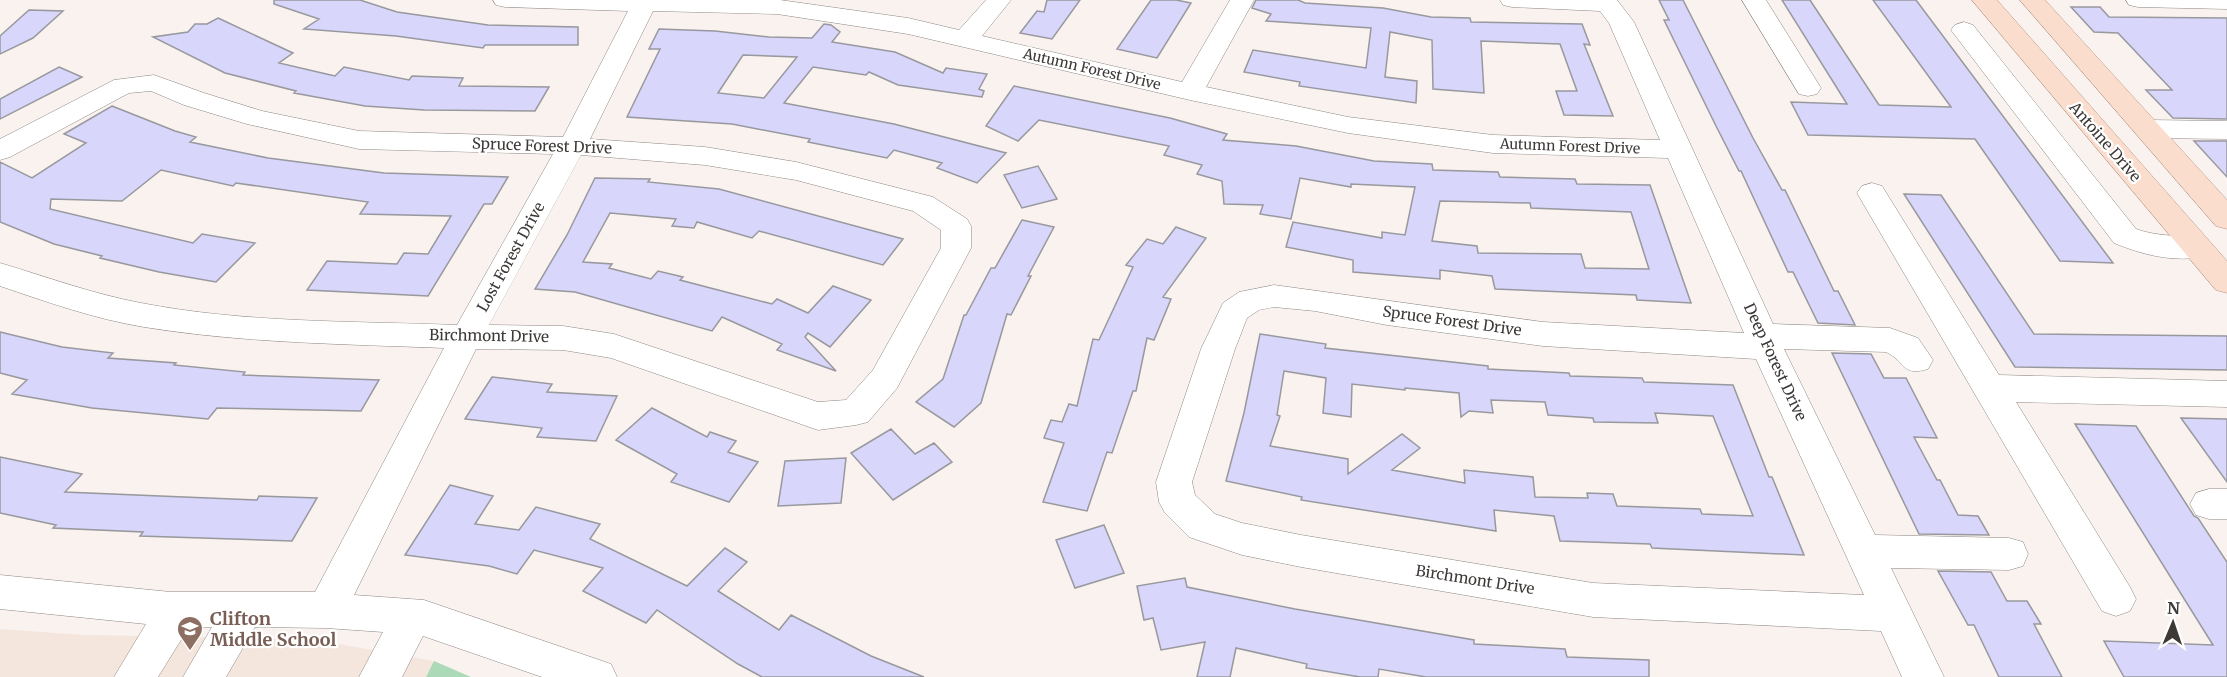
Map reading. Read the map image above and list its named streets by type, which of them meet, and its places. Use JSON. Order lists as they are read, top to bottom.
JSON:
{
  "streets": {
    "main road": ["Antoine Drive"],
    "street": [
      "Autumn Forest Drive",
      "Spruce Forest Drive",
      "Lost Forest Drive",
      "Birchmont Drive",
      "Deep Forest Drive"
    ]
  },
  "crossings": [
    ["Autumn Forest Drive", "Lost Forest Drive"],
    ["Autumn Forest Drive", "Deep Forest Drive"],
    ["Spruce Forest Drive", "Lost Forest Drive"],
    ["Spruce Forest Drive", "Birchmont Drive"],
    ["Spruce Forest Drive", "Deep Forest Drive"],
    ["Lost Forest Drive", "Birchmont Drive"],
    ["Birchmont Drive", "Deep Forest Drive"]
  ],
  "places": {
    "school or university": ["Clifton Middle School"]
  },
  "north": "top"
}
